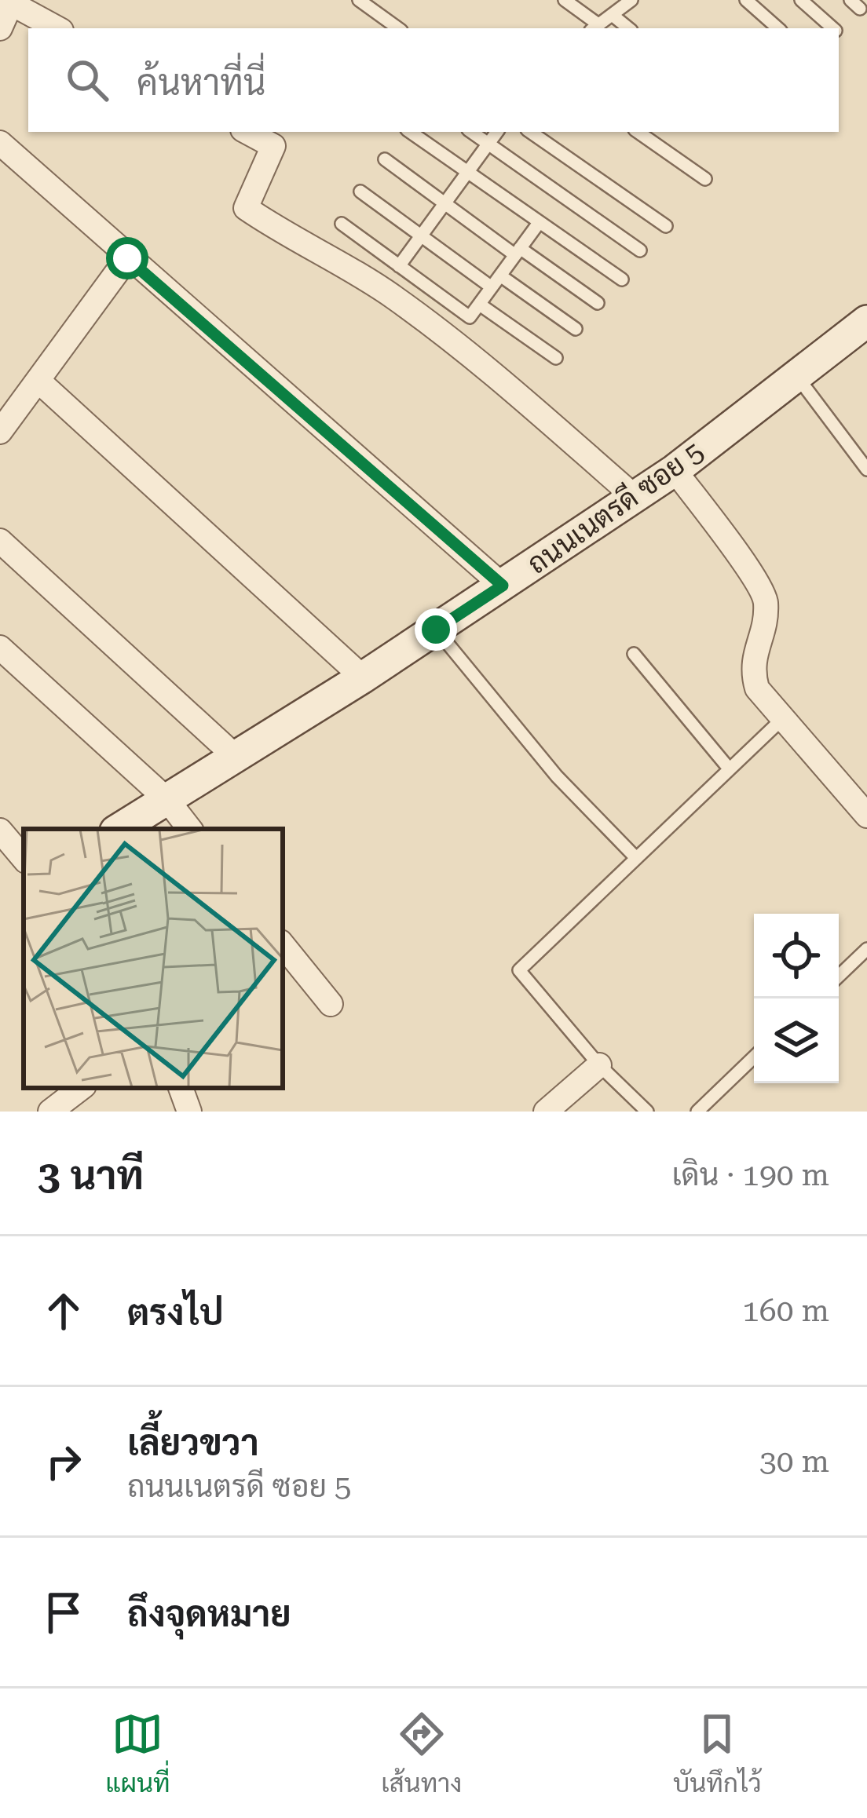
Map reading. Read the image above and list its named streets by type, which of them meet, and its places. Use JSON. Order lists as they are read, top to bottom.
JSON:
{
  "streets": {
    "street": ["ถนนเนตรดี ซอย 5"]
  },
  "page": {
    "search": "ค้นหาที่นี่",
    "heading": ["3 นาที", "เดิน · 190 m"],
    "list": [
      ["ตรงไป", "160 m"],
      ["เลี้ยวขวา", "ถนนเนตรดี ซอย 5", "30 m"],
      "ถึงจุดหมาย"
    ],
    "nav": ["แผนที่", "เส้นทาง", "บันทึกไว้"]
  }
}
